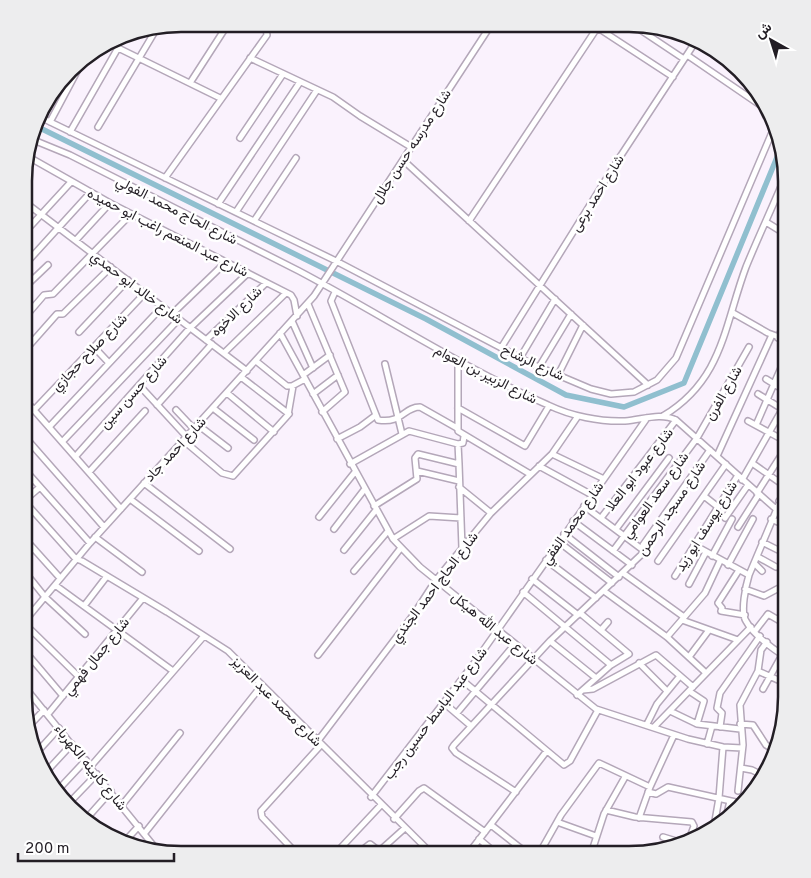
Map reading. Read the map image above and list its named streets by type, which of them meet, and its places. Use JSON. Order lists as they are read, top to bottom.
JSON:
{
  "streets": {
    "street": [
      "شارع مدرسه حسن جلال",
      "شارع احمد برعى",
      "شارع الحاج محمد الفولي",
      "شارع عبد المنعم راغب ابو حميده",
      "شارع خالد ابو حمدي",
      "شارع الاخوه",
      "شارع صلاح حجازي",
      "شارع الرشاح",
      "شارع الزبير بن العوام",
      "شارع حسن سين",
      "شارع الفرن",
      "شارع احمد جاد",
      "شارع عبود ابو العلا",
      "شارع سعد العوامي",
      "شارع مسجد الرحمن",
      "شارع محمد الفقي",
      "شارع يوسف ابو زيد",
      "شارع الحاج احمد الجندي",
      "شارع عبد الله هيكل",
      "شارع جمال فهمي",
      "شارع محمد عبد العزيز",
      "شارع عبد الباسط حسين رجب",
      "شارع كابينه الكهرباء"
    ]
  },
  "crossings": [
    ["شارع مدرسه حسن جلال", "شارع الرشاح"],
    ["شارع مدرسه حسن جلال", "شارع احمد جاد"],
    ["شارع احمد برعى", "شارع الرشاح"],
    ["شارع الحاج محمد الفولي", "شارع الزبير بن العوام"],
    ["شارع الحاج محمد الفولي", "شارع احمد جاد"],
    ["شارع عبد المنعم راغب ابو حميده", "شارع الاخوه"],
    ["شارع عبد المنعم راغب ابو حميده", "شارع حسن سين"],
    ["شارع خالد ابو حمدي", "شارع الاخوه"],
    ["شارع خالد ابو حمدي", "شارع صلاح حجازي"],
    ["شارع خالد ابو حمدي", "شارع حسن سين"],
    ["شارع خالد ابو حمدي", "شارع احمد جاد"],
    ["شارع الزبير بن العوام", "شارع احمد جاد"],
    ["شارع الزبير بن العوام", "شارع محمد الفقي"],
    ["شارع الزبير بن العوام", "شارع الحاج احمد الجندي"],
    ["شارع الفرن", "شارع سعد العوامي"],
    ["شارع احمد جاد", "شارع عبد الله هيكل"],
    ["شارع احمد جاد", "شارع محمد عبد العزيز"],
    ["شارع مسجد الرحمن", "شارع عبد الله هيكل"],
    ["شارع محمد الفقي", "شارع عبد الله هيكل"],
    ["شارع محمد الفقي", "شارع عبد الباسط حسين رجب"],
    ["شارع الحاج احمد الجندي", "شارع عبد الله هيكل"],
    ["شارع الحاج احمد الجندي", "شارع محمد عبد العزيز"],
    ["شارع عبد الله هيكل", "شارع عبد الباسط حسين رجب"],
    ["شارع جمال فهمي", "شارع محمد عبد العزيز"],
    ["شارع جمال فهمي", "شارع كابينه الكهرباء"],
    ["شارع محمد عبد العزيز", "شارع عبد الباسط حسين رجب"]
  ],
  "scale_bar": "200 m",
  "north": "top left"
}
